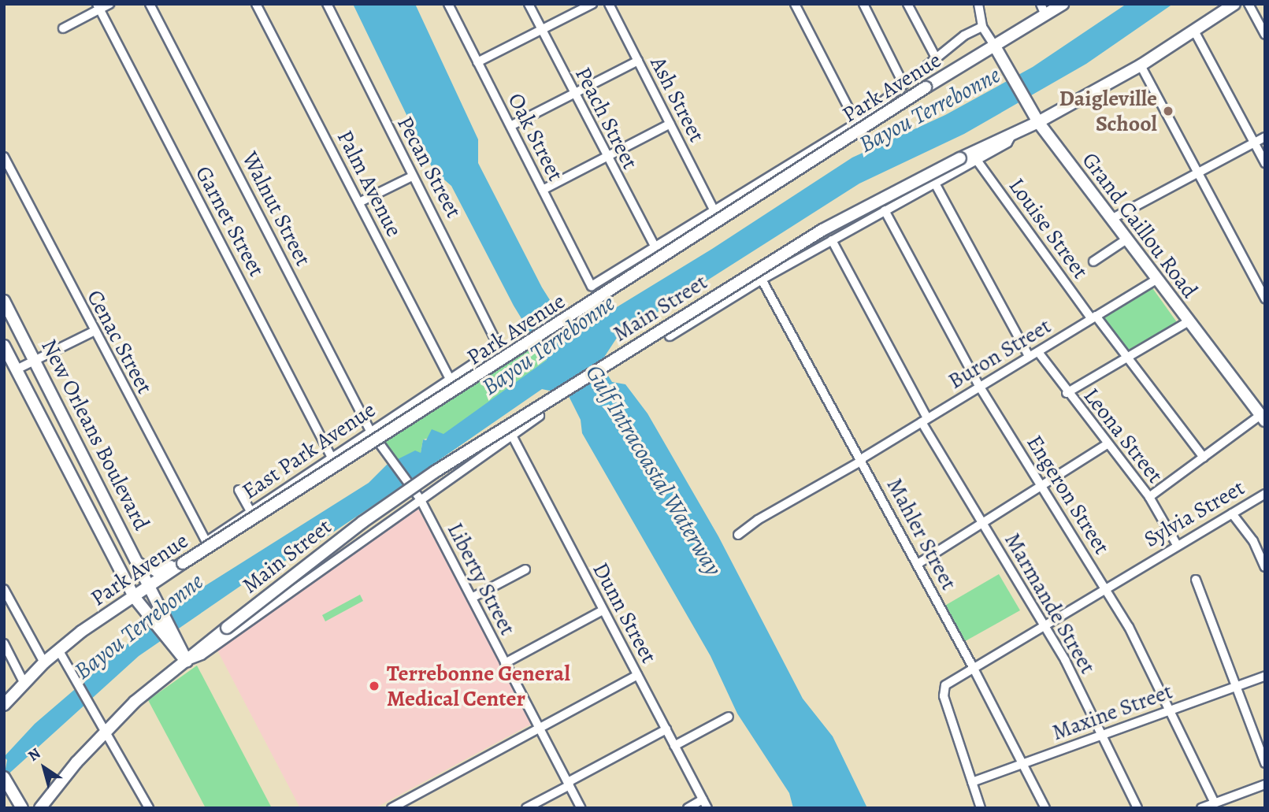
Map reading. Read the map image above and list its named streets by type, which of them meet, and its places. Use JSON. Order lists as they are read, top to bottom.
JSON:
{
  "streets": {
    "main road": [
      "Park Avenue",
      "Grand Caillou Road",
      "Main Street",
      "New Orleans Boulevard"
    ],
    "street": [
      "Ash Street",
      "Peach Street",
      "Oak Street",
      "Pecan Street",
      "Palm Avenue",
      "Walnut Street",
      "Garnet Street",
      "Louise Street",
      "Cenac Street",
      "Buron Street",
      "Leona Street",
      "East Park Avenue",
      "Engeron Street",
      "Sylvia Street",
      "Mahler Street",
      "Liberty Street",
      "Marmande Street",
      "Dunn Street",
      "Maxine Street"
    ]
  },
  "crossings": [
    ["Park Avenue", "Ash Street"],
    ["Park Avenue", "Peach Street"],
    ["Park Avenue", "Oak Street"],
    ["Park Avenue", "Grand Caillou Road"],
    ["Park Avenue", "New Orleans Boulevard"],
    ["Pecan Street", "East Park Avenue"],
    ["Palm Avenue", "East Park Avenue"],
    ["Walnut Street", "East Park Avenue"],
    ["Walnut Street", "Liberty Street"],
    ["Garnet Street", "East Park Avenue"],
    ["Grand Caillou Road", "Main Street"],
    ["Grand Caillou Road", "Buron Street"],
    ["Louise Street", "Main Street"],
    ["Louise Street", "Buron Street"],
    ["Main Street", "Engeron Street"],
    ["Main Street", "Mahler Street"],
    ["Main Street", "Liberty Street"],
    ["Main Street", "Marmande Street"],
    ["Main Street", "Dunn Street"],
    ["Cenac Street", "East Park Avenue"],
    ["Buron Street", "Leona Street"],
    ["Buron Street", "Engeron Street"],
    ["Buron Street", "Mahler Street"],
    ["Buron Street", "Marmande Street"],
    ["New Orleans Boulevard", "East Park Avenue"],
    ["Leona Street", "Sylvia Street"],
    ["East Park Avenue", "Liberty Street"],
    ["Engeron Street", "Sylvia Street"],
    ["Engeron Street", "Maxine Street"],
    ["Sylvia Street", "Mahler Street"],
    ["Sylvia Street", "Marmande Street"],
    ["Sylvia Street", "Maxine Street"],
    ["Mahler Street", "Maxine Street"],
    ["Marmande Street", "Maxine Street"]
  ],
  "water": ["Bayou Terrebonne", "Gulf Intracoastal Waterway"],
  "places": ["Daigleville School", "Terrebonne General Medical Center"],
  "north": "top left"
}
